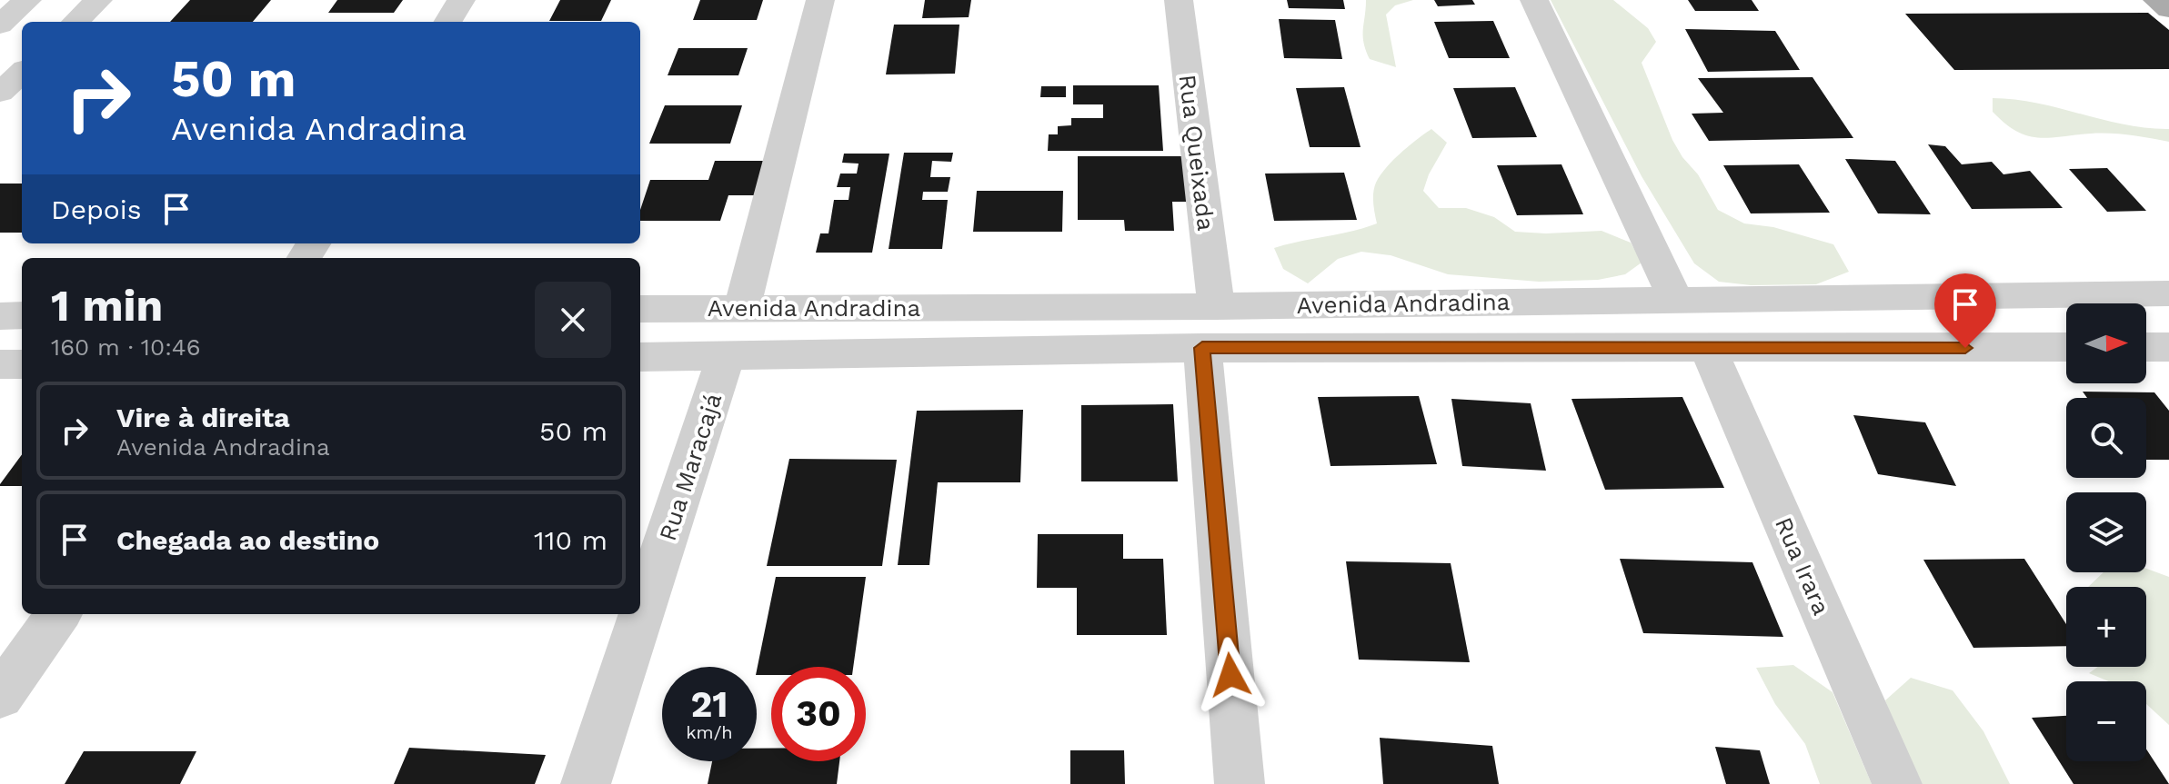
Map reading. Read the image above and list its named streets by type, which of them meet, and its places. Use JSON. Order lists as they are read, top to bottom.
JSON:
{
  "streets": {
    "street": [
      "Rua Queixada",
      "Avenida Andradina",
      "Rua Maracajá",
      "Rua Irara"
    ]
  },
  "crossings": [
    ["Rua Queixada", "Avenida Andradina"],
    ["Avenida Andradina", "Rua Maracajá"],
    ["Avenida Andradina", "Rua Irara"]
  ],
  "north": "right",
  "page": {
    "turn": ["50 m", "Avenida Andradina"],
    "then": "Depois",
    "heading": ["1 min", "160 m · 10:46"],
    "map_buttons": ["+", "−"],
    "list": [
      {
        "name": "Vire à direita",
        "note": "Avenida Andradina",
        "value": "50 m"
      },
      {
        "name": "Chegada ao destino",
        "value": "110 m"
      }
    ],
    "speed": "21 km/h",
    "limit": "30"
  }
}
